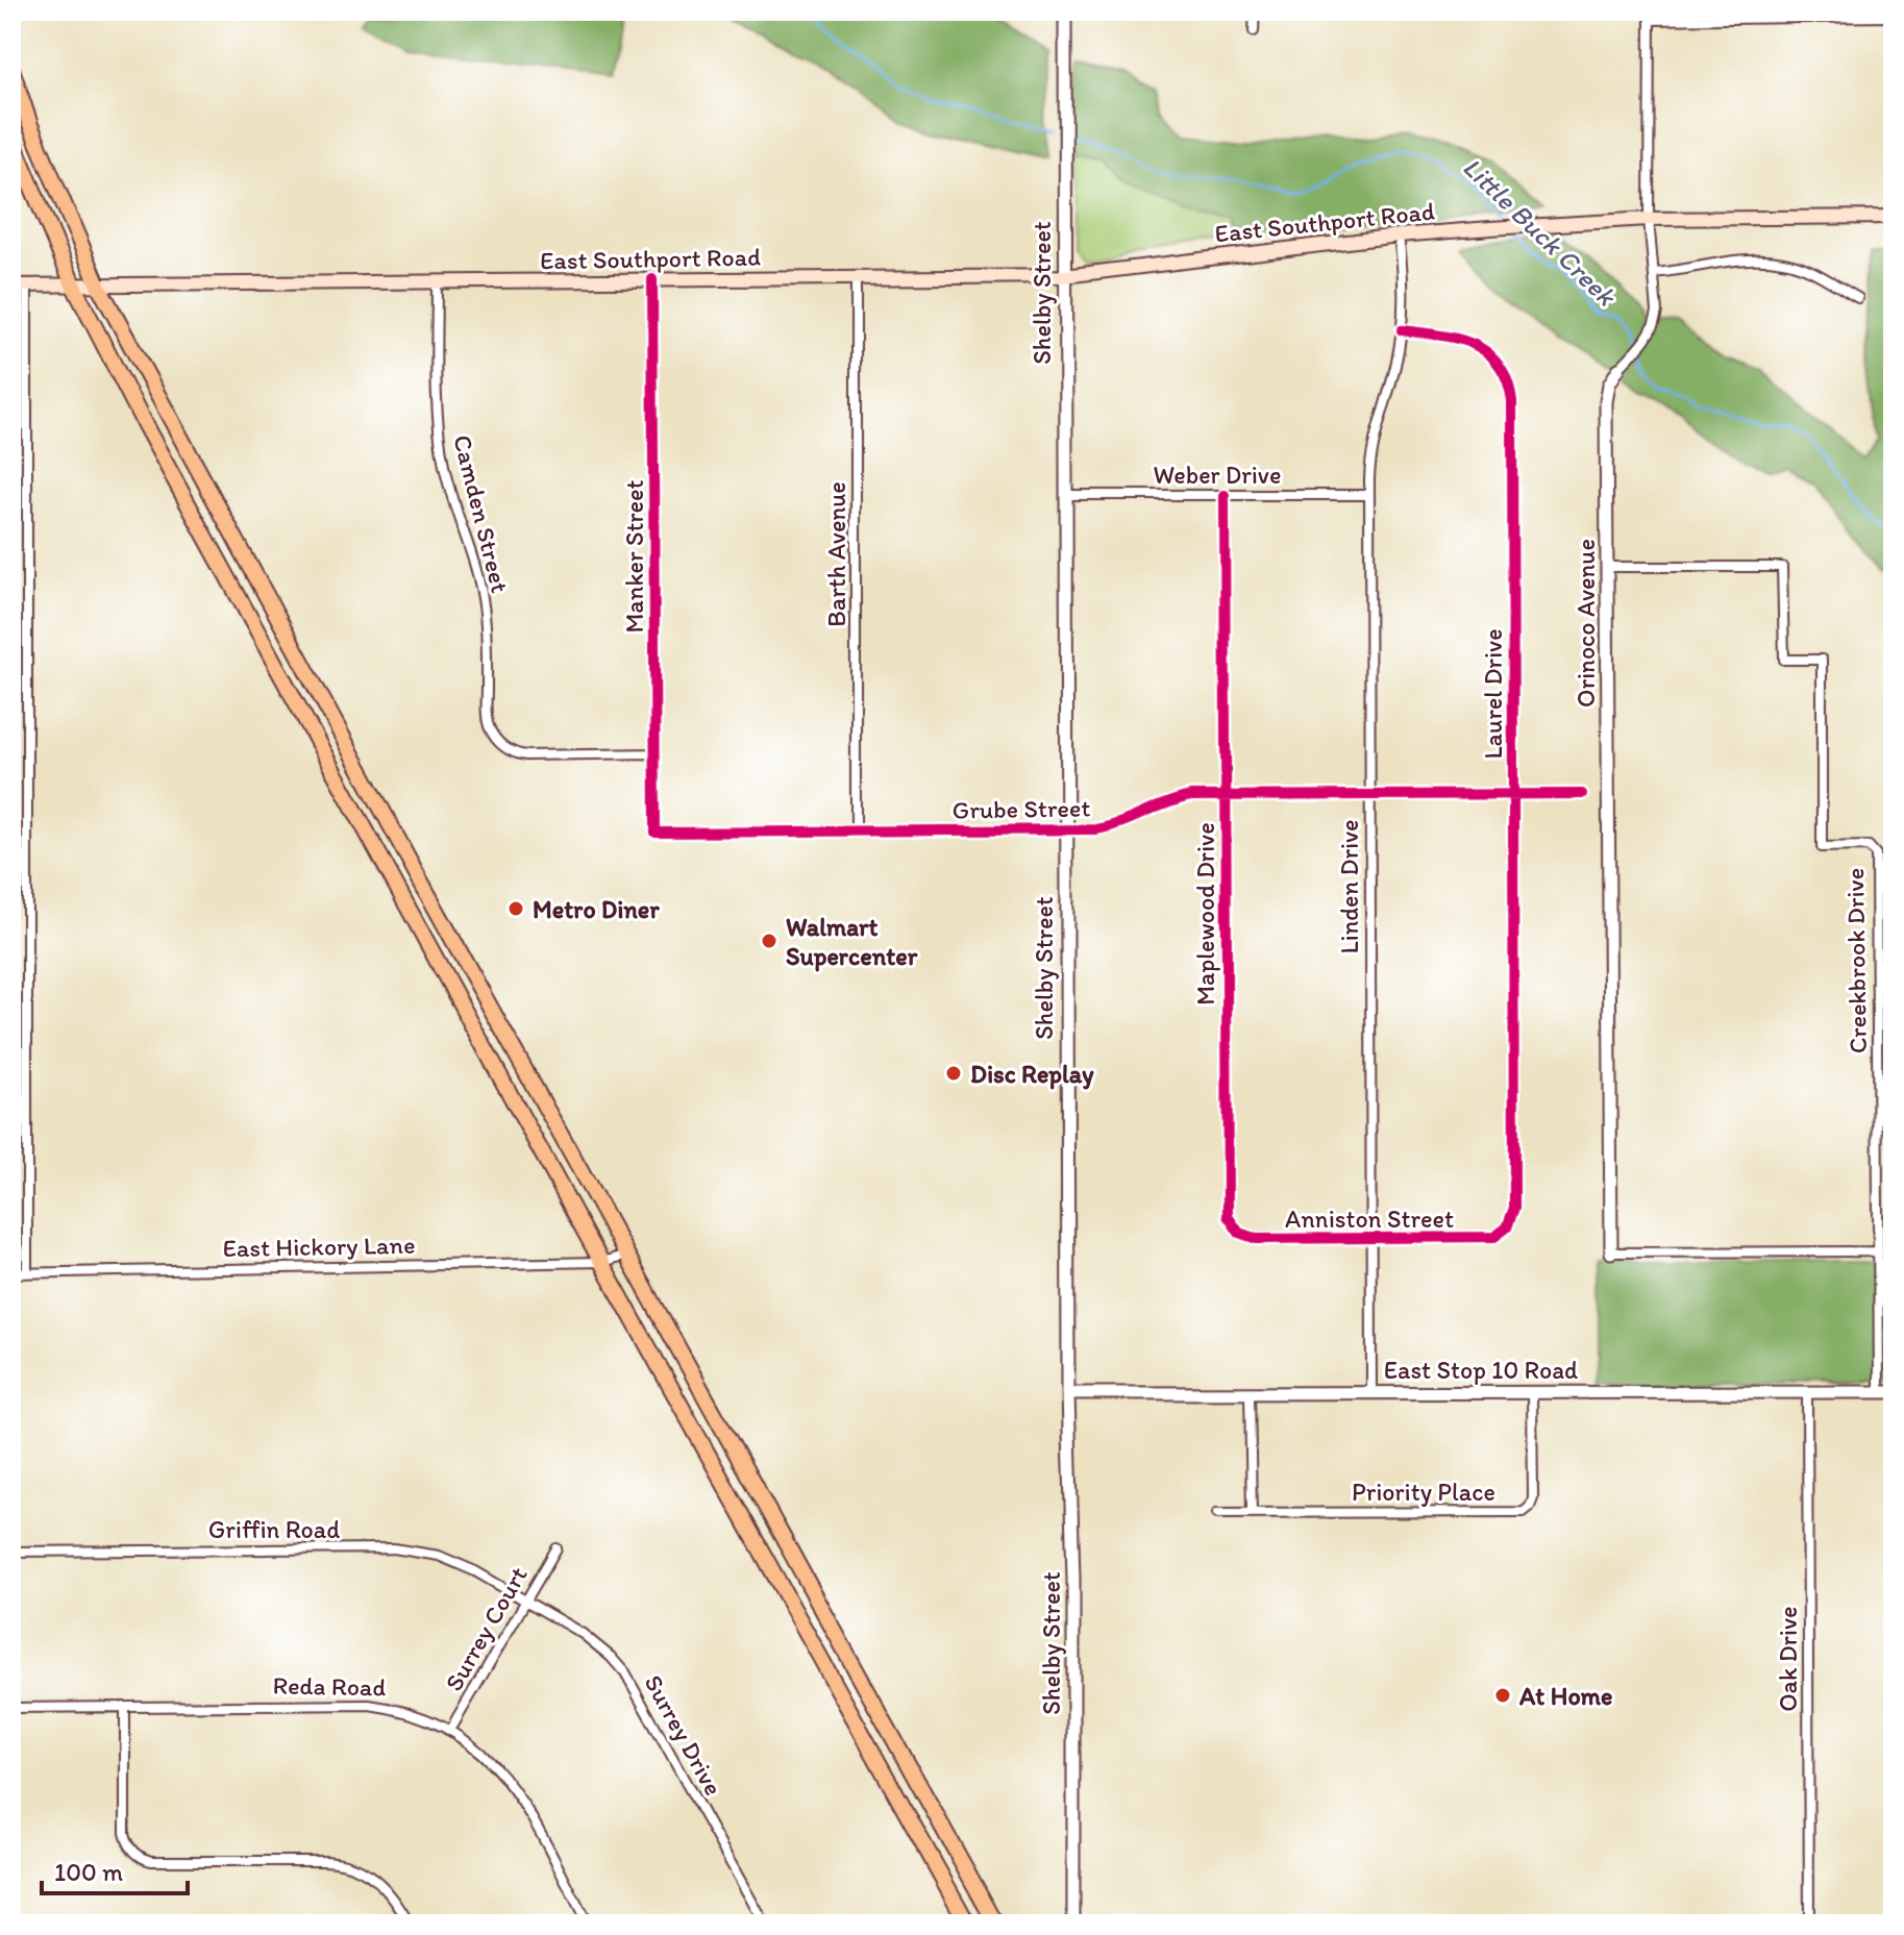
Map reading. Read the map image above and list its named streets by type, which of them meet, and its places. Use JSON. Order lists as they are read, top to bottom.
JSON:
{
  "streets": {
    "main road": ["East Southport Road"],
    "street": [
      "Shelby Street",
      "Weber Drive",
      "Camden Street",
      "Barth Avenue",
      "Manker Street",
      "Orinoco Avenue",
      "Laurel Drive",
      "Grube Street",
      "Linden Drive",
      "Maplewood Drive",
      "Creekbrook Drive",
      "Anniston Street",
      "East Hickory Lane",
      "East Stop 10 Road",
      "Priority Place",
      "Griffin Road",
      "Surrey Court",
      "Oak Drive",
      "Reda Road",
      "Surrey Drive"
    ]
  },
  "crossings": [
    ["East Southport Road", "Shelby Street"],
    ["East Southport Road", "Camden Street"],
    ["East Southport Road", "Barth Avenue"],
    ["East Southport Road", "Manker Street"],
    ["East Southport Road", "Orinoco Avenue"],
    ["East Southport Road", "Linden Drive"],
    ["Shelby Street", "Weber Drive"],
    ["Shelby Street", "Grube Street"],
    ["Shelby Street", "East Stop 10 Road"],
    ["Weber Drive", "Linden Drive"],
    ["Weber Drive", "Maplewood Drive"],
    ["Camden Street", "Manker Street"],
    ["Barth Avenue", "Grube Street"],
    ["Manker Street", "Grube Street"],
    ["Orinoco Avenue", "Creekbrook Drive"],
    ["Laurel Drive", "Grube Street"],
    ["Laurel Drive", "Linden Drive"],
    ["Laurel Drive", "Anniston Street"],
    ["Grube Street", "Linden Drive"],
    ["Grube Street", "Maplewood Drive"],
    ["Linden Drive", "Anniston Street"],
    ["Linden Drive", "East Stop 10 Road"],
    ["Maplewood Drive", "Anniston Street"],
    ["Creekbrook Drive", "East Stop 10 Road"],
    ["East Stop 10 Road", "Priority Place"],
    ["East Stop 10 Road", "Oak Drive"],
    ["Griffin Road", "Surrey Court"],
    ["Griffin Road", "Surrey Drive"],
    ["Surrey Court", "Reda Road"],
    ["Surrey Court", "Surrey Drive"]
  ],
  "water": ["Little Buck Creek"],
  "places": [
    "Metro Diner",
    "Walmart Supercenter",
    "Disc Replay",
    "At Home"
  ],
  "scale_bar": "100 m"
}
